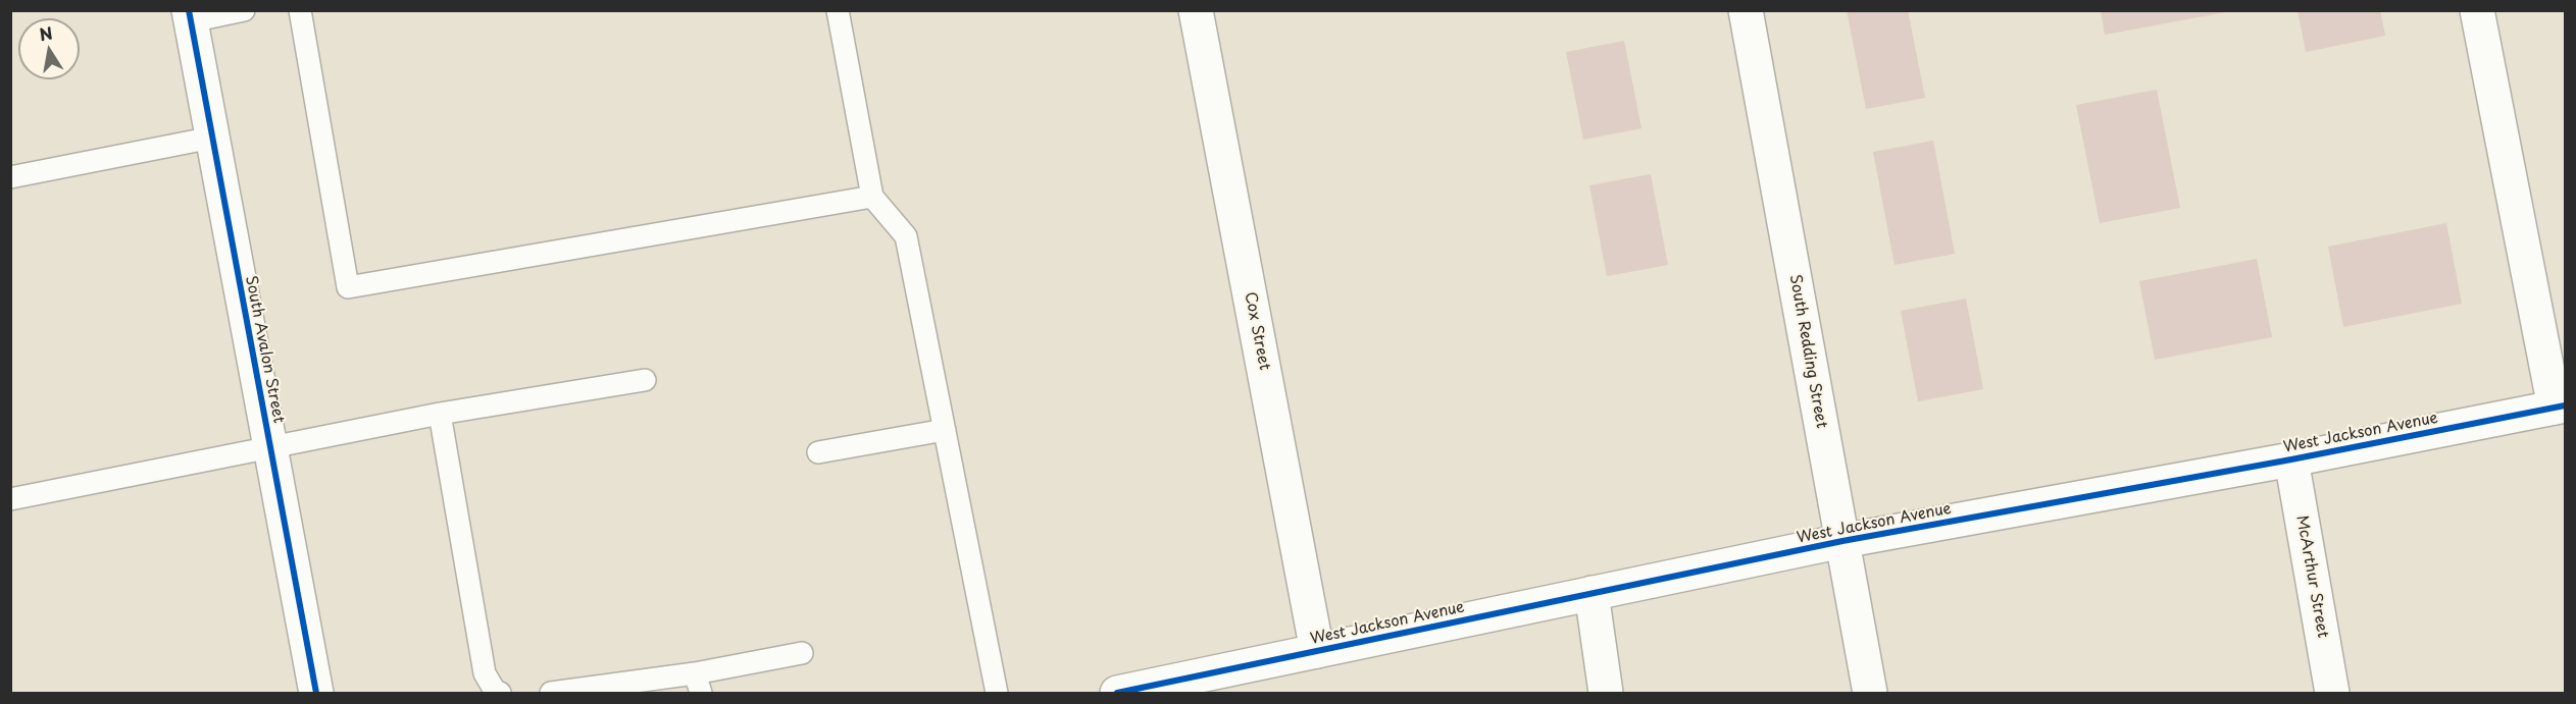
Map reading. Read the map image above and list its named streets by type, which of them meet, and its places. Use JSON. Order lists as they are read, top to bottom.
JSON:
{
  "streets": {
    "street": [
      "Cox Street",
      "South Avalon Street",
      "South Redding Street",
      "West Jackson Avenue",
      "McArthur Street"
    ]
  },
  "crossings": [
    ["Cox Street", "West Jackson Avenue"],
    ["South Redding Street", "West Jackson Avenue"],
    ["West Jackson Avenue", "McArthur Street"]
  ],
  "north": "top"
}
